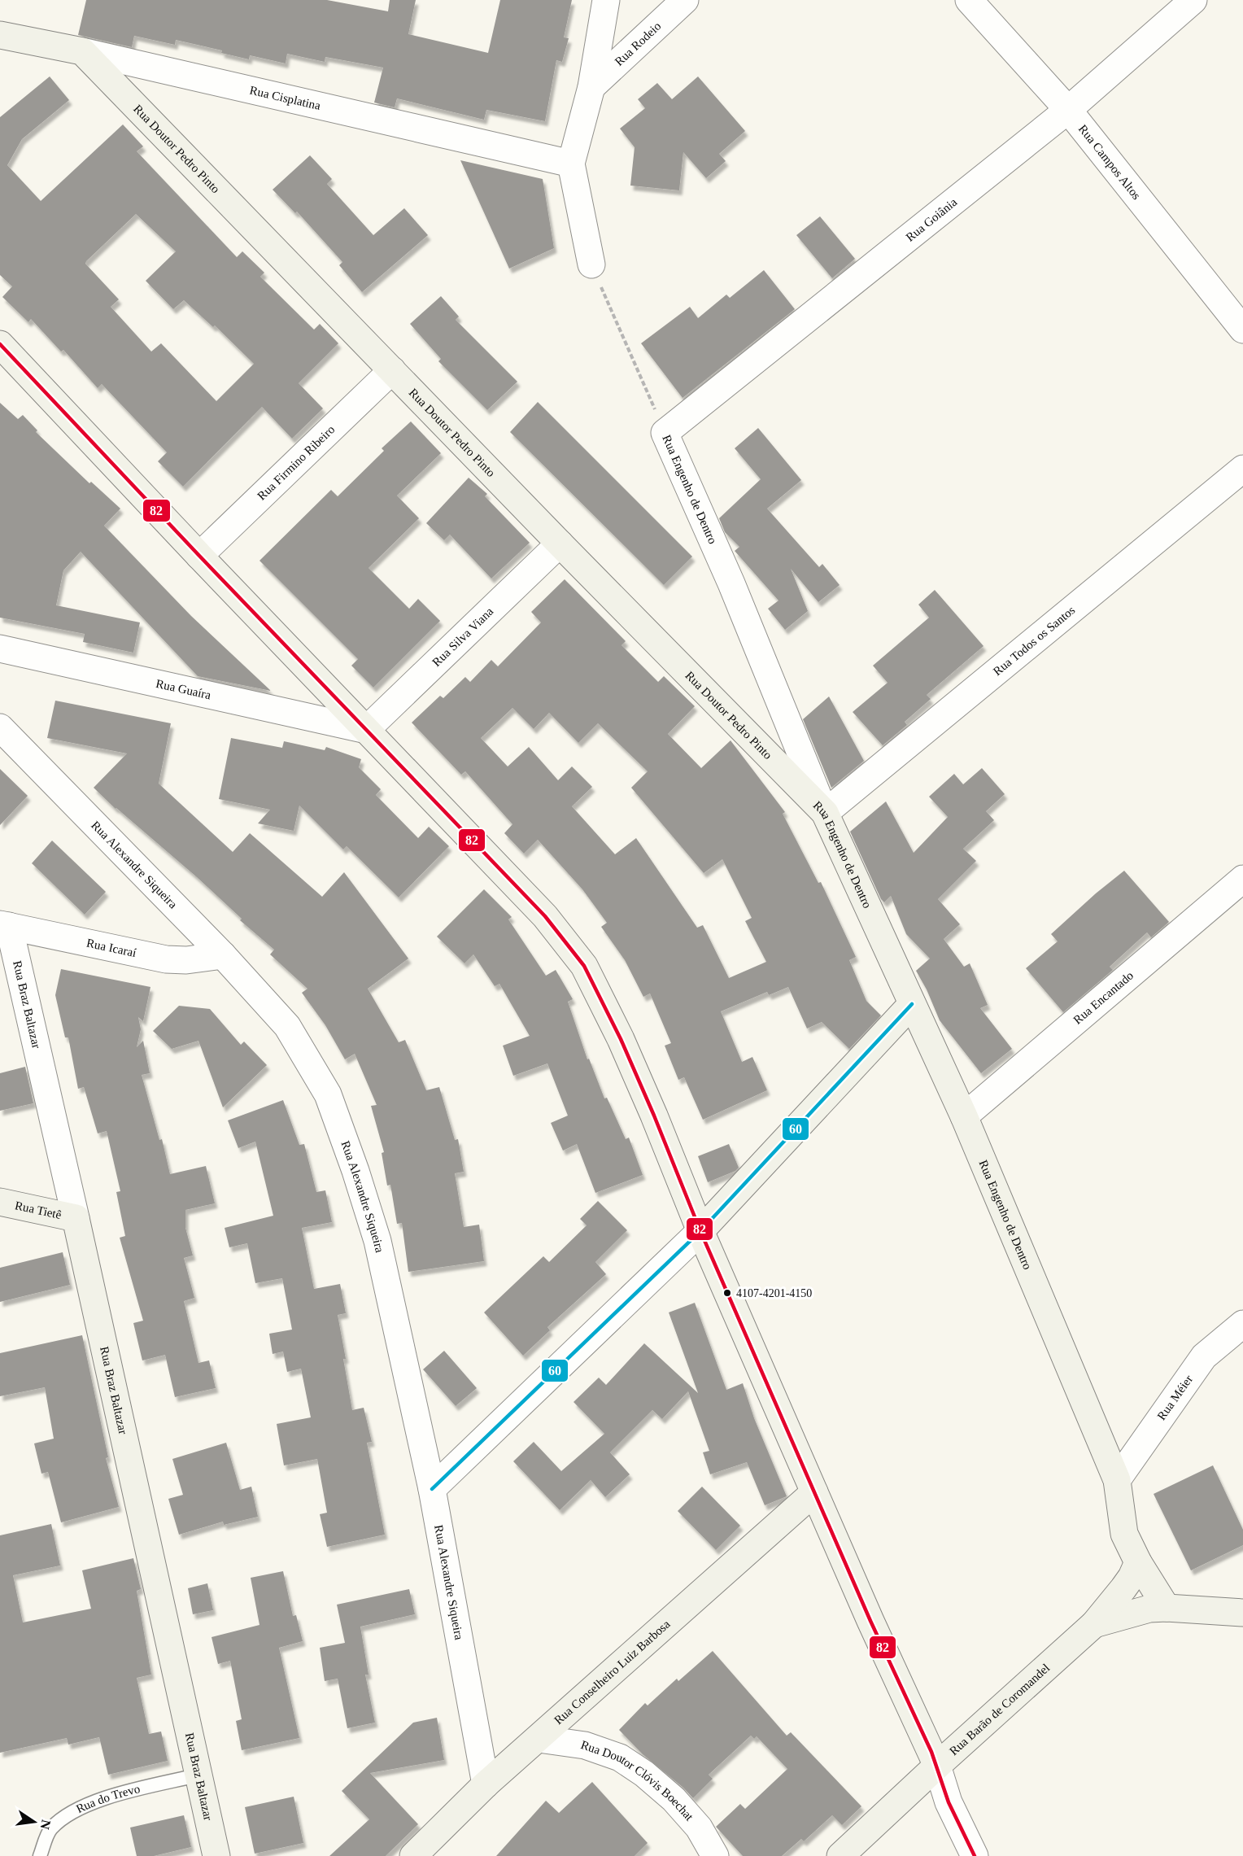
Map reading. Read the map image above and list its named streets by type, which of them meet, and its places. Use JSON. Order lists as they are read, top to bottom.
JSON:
{
  "streets": {
    "street": [
      "Rua Rodeio",
      "Rua Cisplatina",
      "Rua Doutor Pedro Pinto",
      "Rua Campos Altos",
      "Rua Goiânia",
      "Rua Firmino Ribeiro",
      "Rua Engenho de Dentro",
      "Rua Silva Viana",
      "Rua Todos os Santos",
      "Rua Guaíra",
      "Rua Alexandre Siqueira",
      "Rua Icaraí",
      "Rua Encantado",
      "Rua Braz Baltazar",
      "Rua Tietê",
      "Rua Méier",
      "Rua Conselheiro Luiz Barbosa",
      "Rua Barão de Coromandel",
      "Rua Doutor Clóvis Boechat"
    ],
    "lane": ["Rua do Trevo"]
  },
  "crossings": [
    ["Rua Cisplatina", "Rua Doutor Pedro Pinto"],
    ["Rua Doutor Pedro Pinto", "Rua Firmino Ribeiro"],
    ["Rua Doutor Pedro Pinto", "Rua Engenho de Dentro"],
    ["Rua Doutor Pedro Pinto", "Rua Silva Viana"],
    ["Rua Doutor Pedro Pinto", "Rua Todos os Santos"],
    ["Rua Campos Altos", "Rua Goiânia"],
    ["Rua Goiânia", "Rua Engenho de Dentro"],
    ["Rua Engenho de Dentro", "Rua Todos os Santos"],
    ["Rua Engenho de Dentro", "Rua Encantado"],
    ["Rua Engenho de Dentro", "Rua Méier"],
    ["Rua Engenho de Dentro", "Rua Barão de Coromandel"],
    ["Rua Silva Viana", "Rua Guaíra"],
    ["Rua Alexandre Siqueira", "Rua Icaraí"],
    ["Rua Alexandre Siqueira", "Rua Conselheiro Luiz Barbosa"],
    ["Rua Icaraí", "Rua Braz Baltazar"],
    ["Rua Braz Baltazar", "Rua Tietê"],
    ["Rua Braz Baltazar", "Rua do Trevo"],
    ["Rua Conselheiro Luiz Barbosa", "Rua Doutor Clóvis Boechat"]
  ],
  "places": ["4107-4201-4150"],
  "lines": ["transit line 82", "transit line 60"],
  "north": "right"
}
